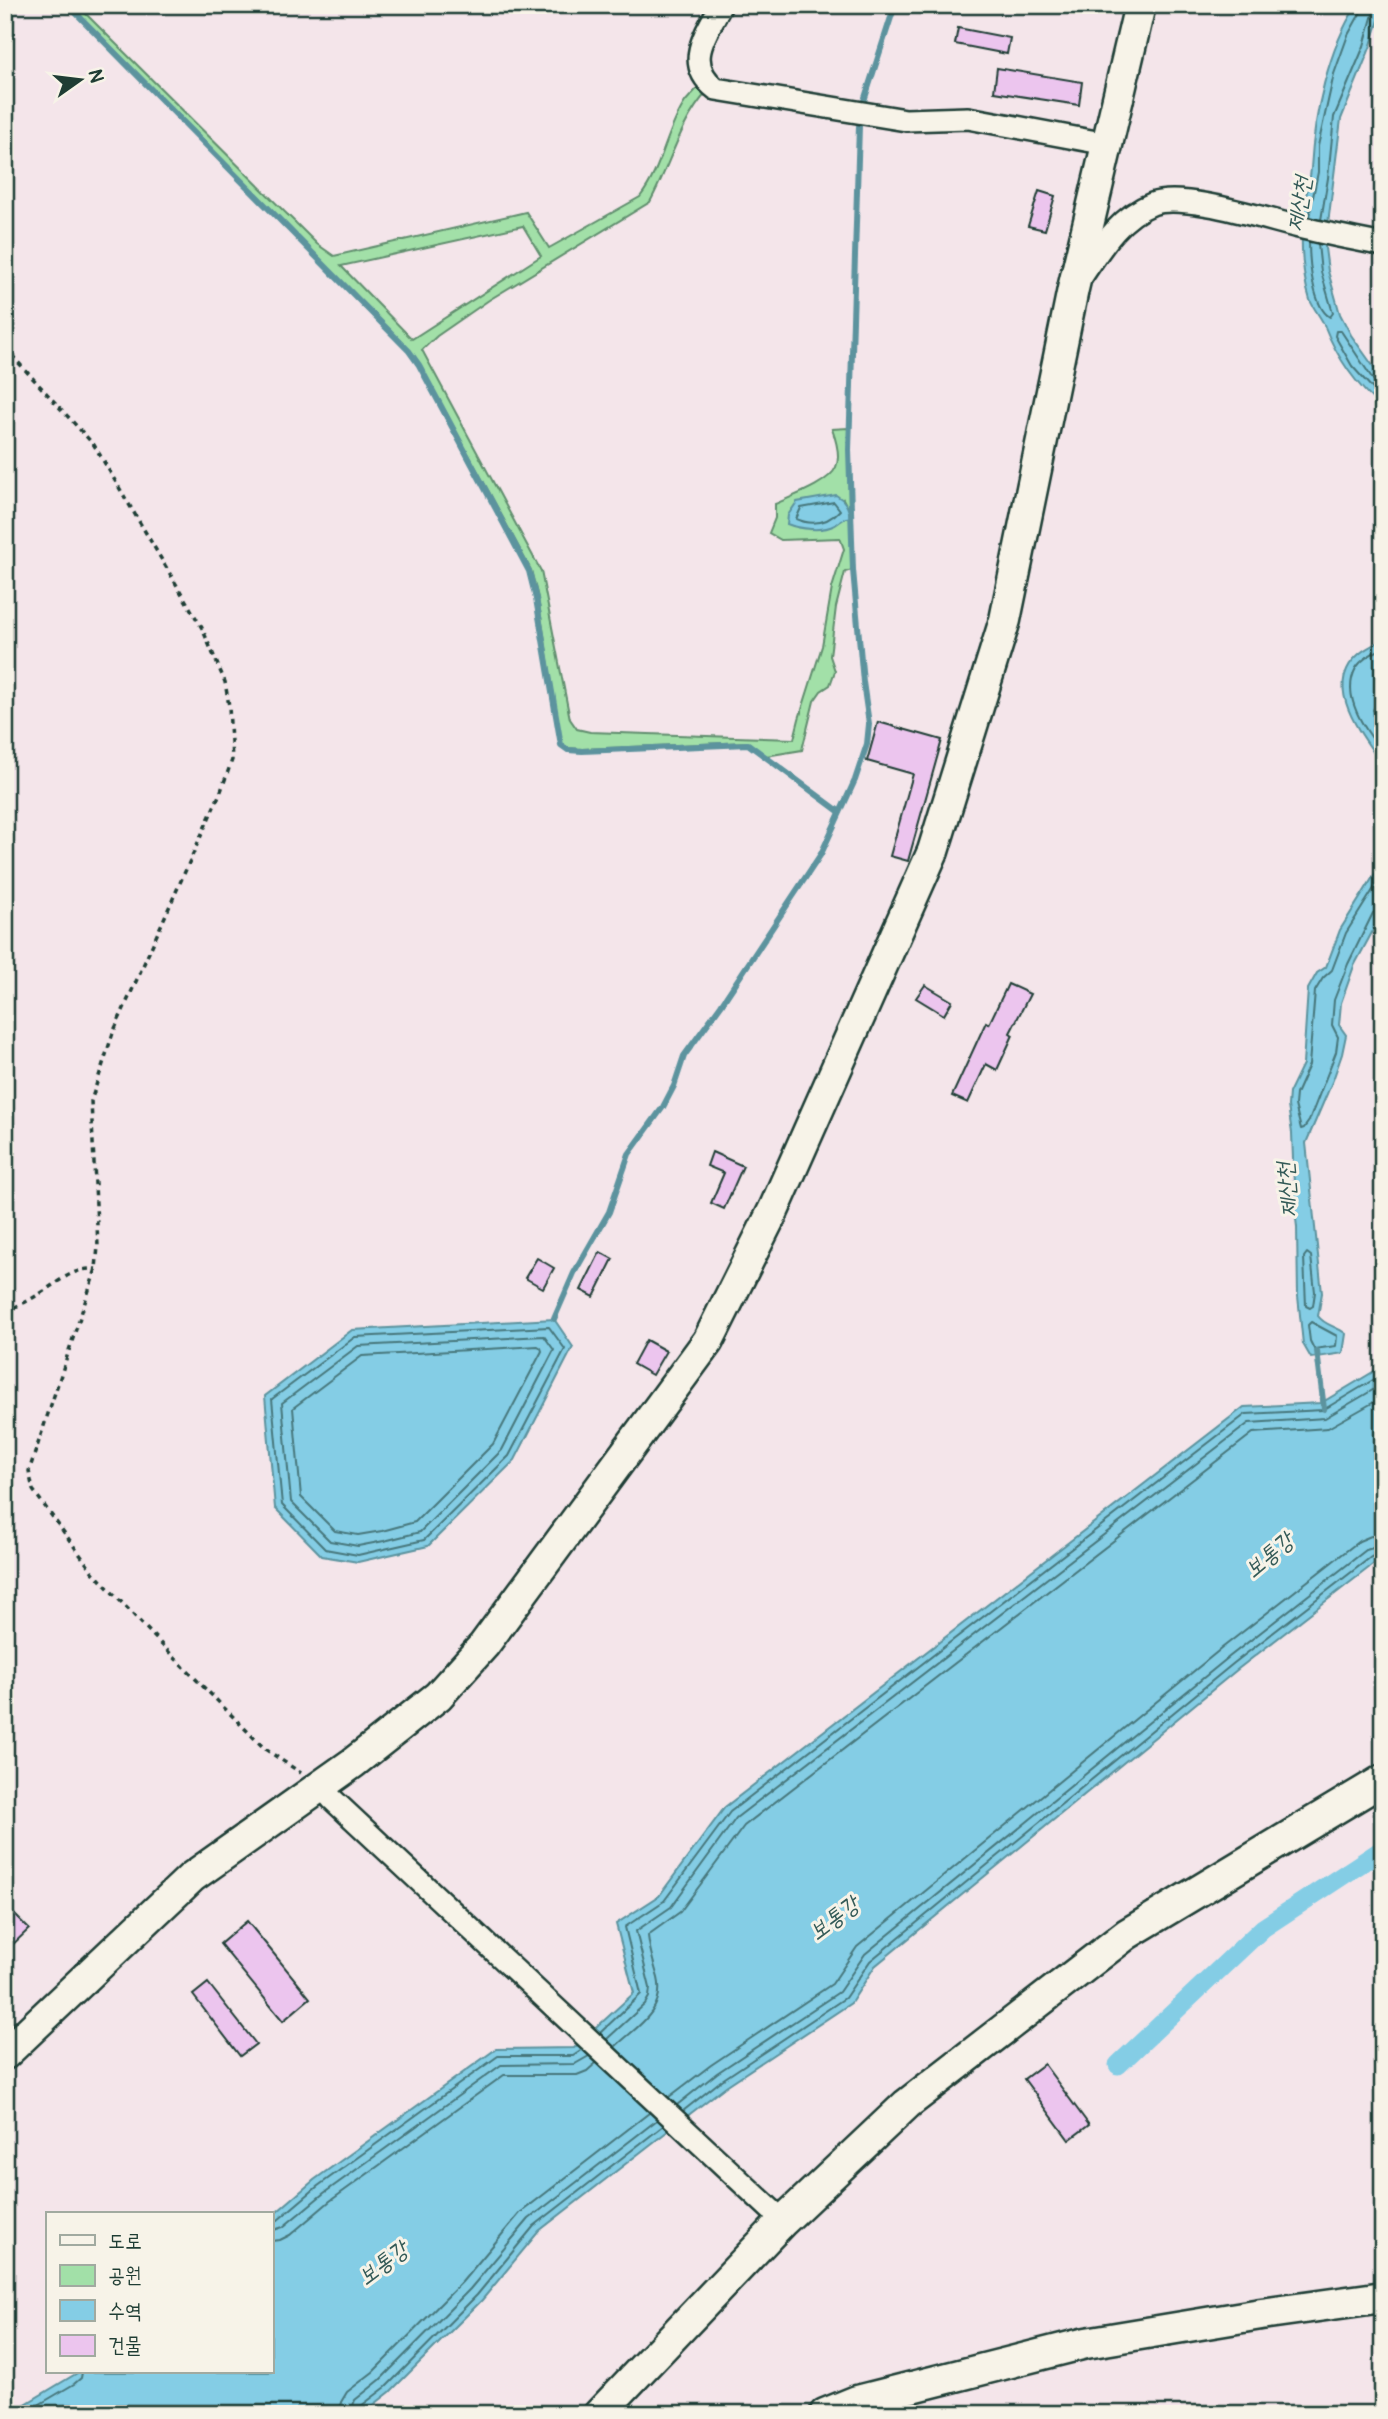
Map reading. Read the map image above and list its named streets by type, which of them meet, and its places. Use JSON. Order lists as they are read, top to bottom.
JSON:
{
  "water": ["제산천", "보통강"],
  "legend": [
    "도로",
    "공원",
    "수역",
    "건물"
  ],
  "north": "right"
}
